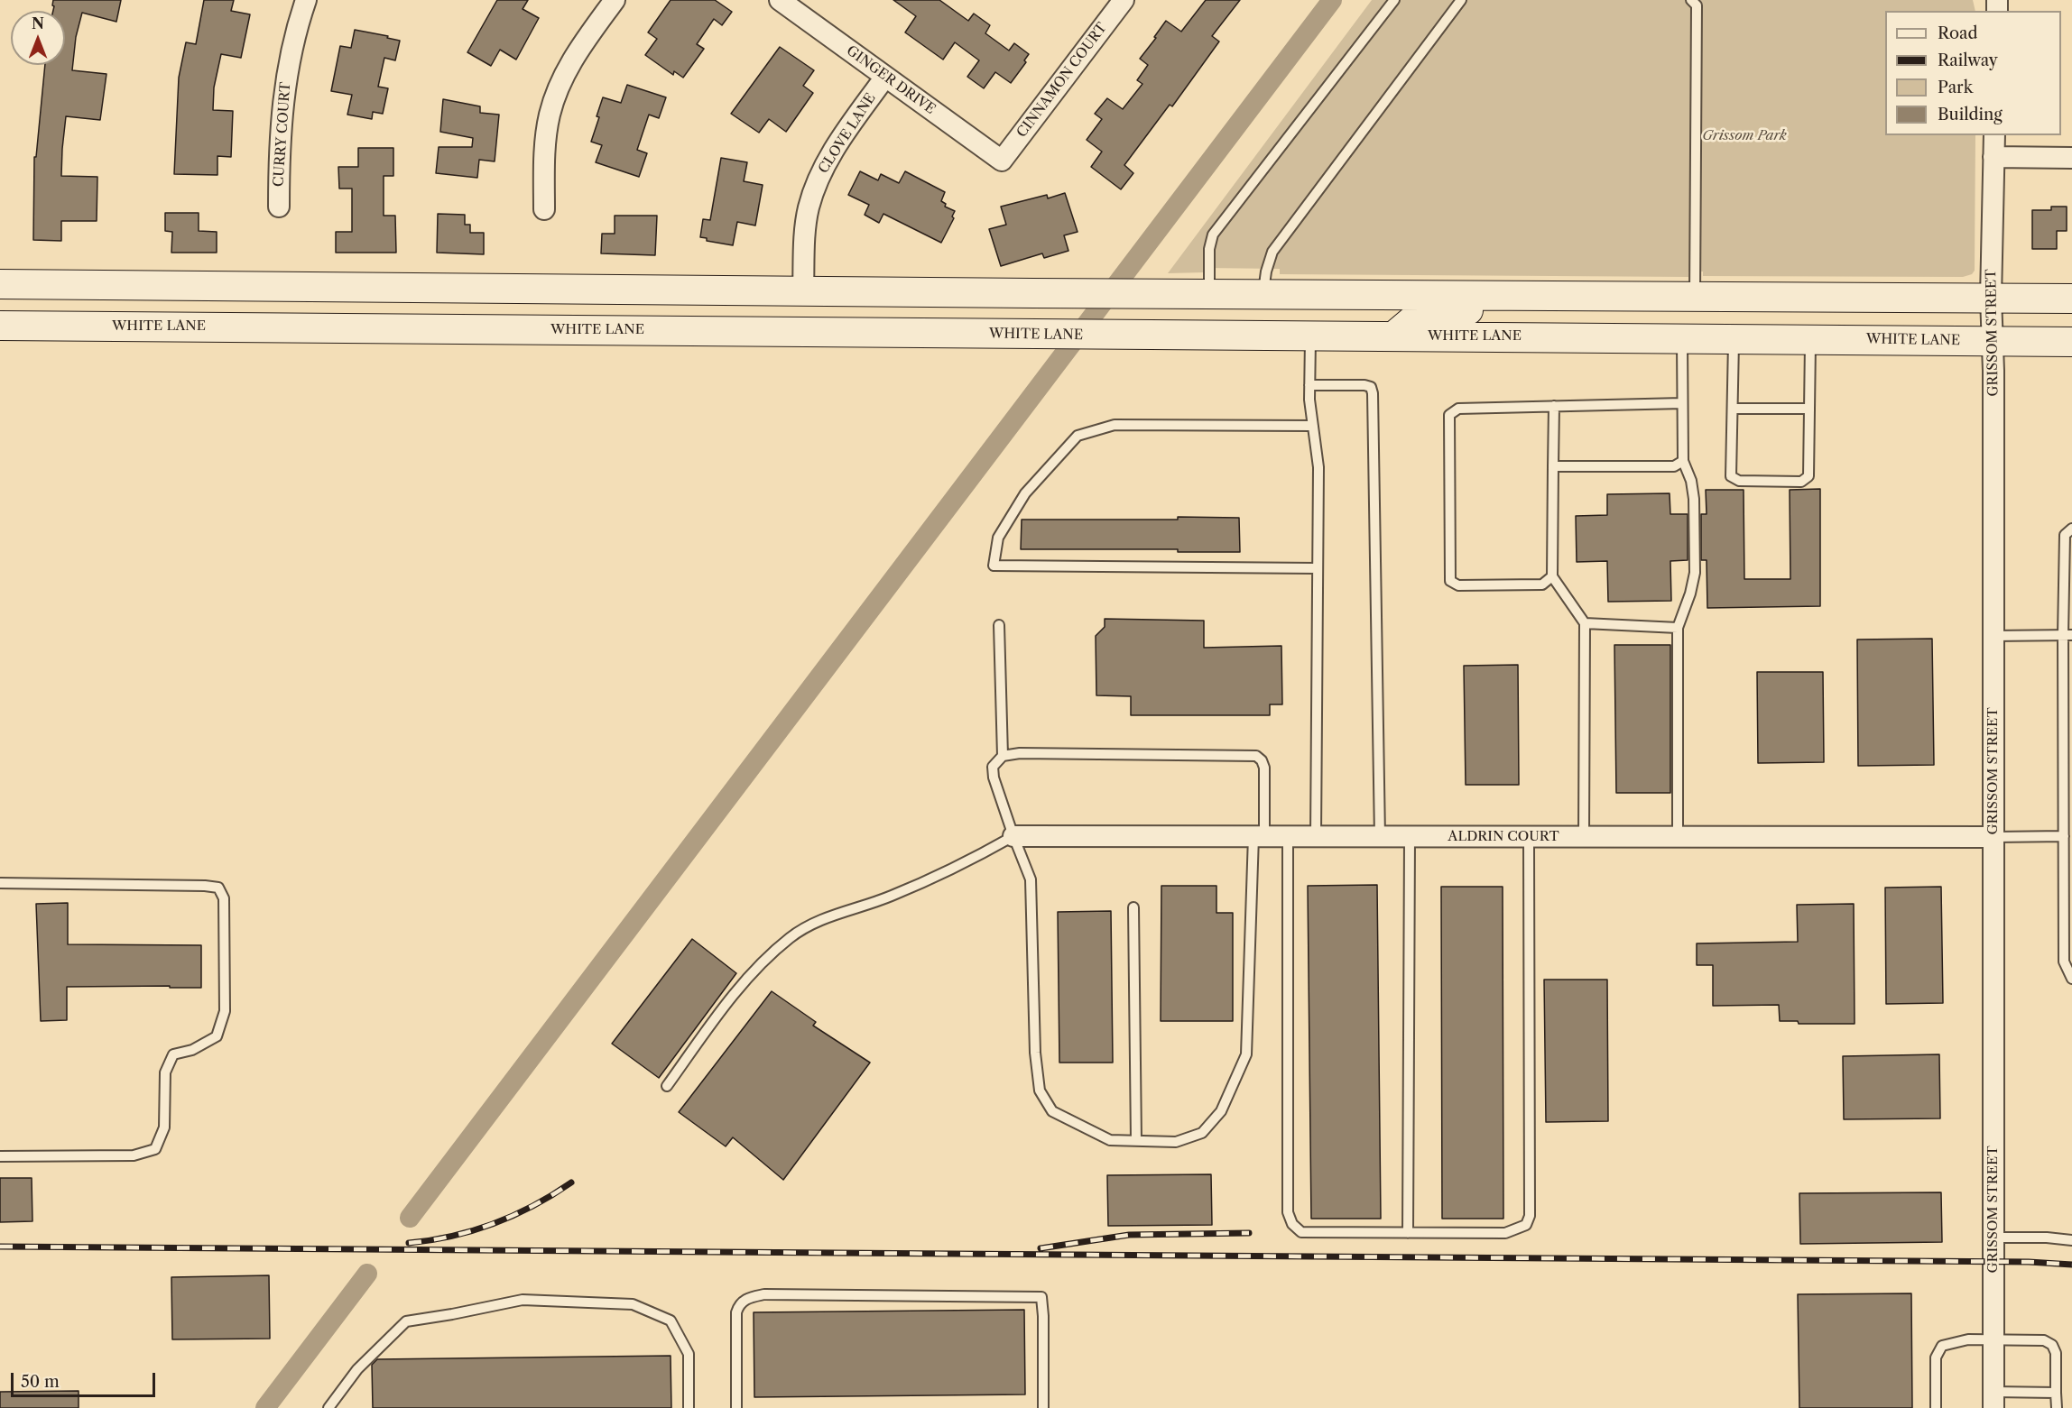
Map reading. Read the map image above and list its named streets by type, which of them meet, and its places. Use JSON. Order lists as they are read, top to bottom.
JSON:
{
  "streets": {
    "main road": ["WHITE LANE"],
    "street": [
      "GINGER DRIVE",
      "CINNAMON COURT",
      "CLOVE LANE",
      "CURRY COURT",
      "GRISSOM STREET",
      "ALDRIN COURT"
    ]
  },
  "crossings": [
    ["GINGER DRIVE", "CINNAMON COURT"],
    ["GINGER DRIVE", "CLOVE LANE"],
    ["WHITE LANE", "GRISSOM STREET"],
    ["GRISSOM STREET", "ALDRIN COURT"]
  ],
  "parks": ["Grissom Park"],
  "legend": [
    "Road",
    "Railway",
    "Park",
    "Building"
  ],
  "scale_bar": "50 m",
  "north": "top"
}
